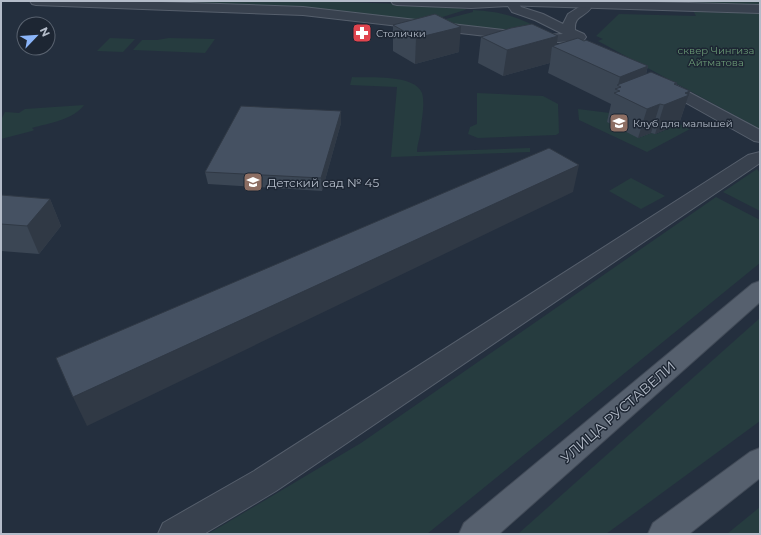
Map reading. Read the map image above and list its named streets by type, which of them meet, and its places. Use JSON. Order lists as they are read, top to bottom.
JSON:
{
  "streets": {
    "main road": ["УЛИЦА РУСТАВЕЛИ"]
  },
  "parks": ["сквер Чингиза Айтматова"],
  "places": {
    "pharmacy": ["Столички"],
    "school or university": ["Клуб для малышей", "Детский сад № 45"]
  },
  "north": "top right"
}
